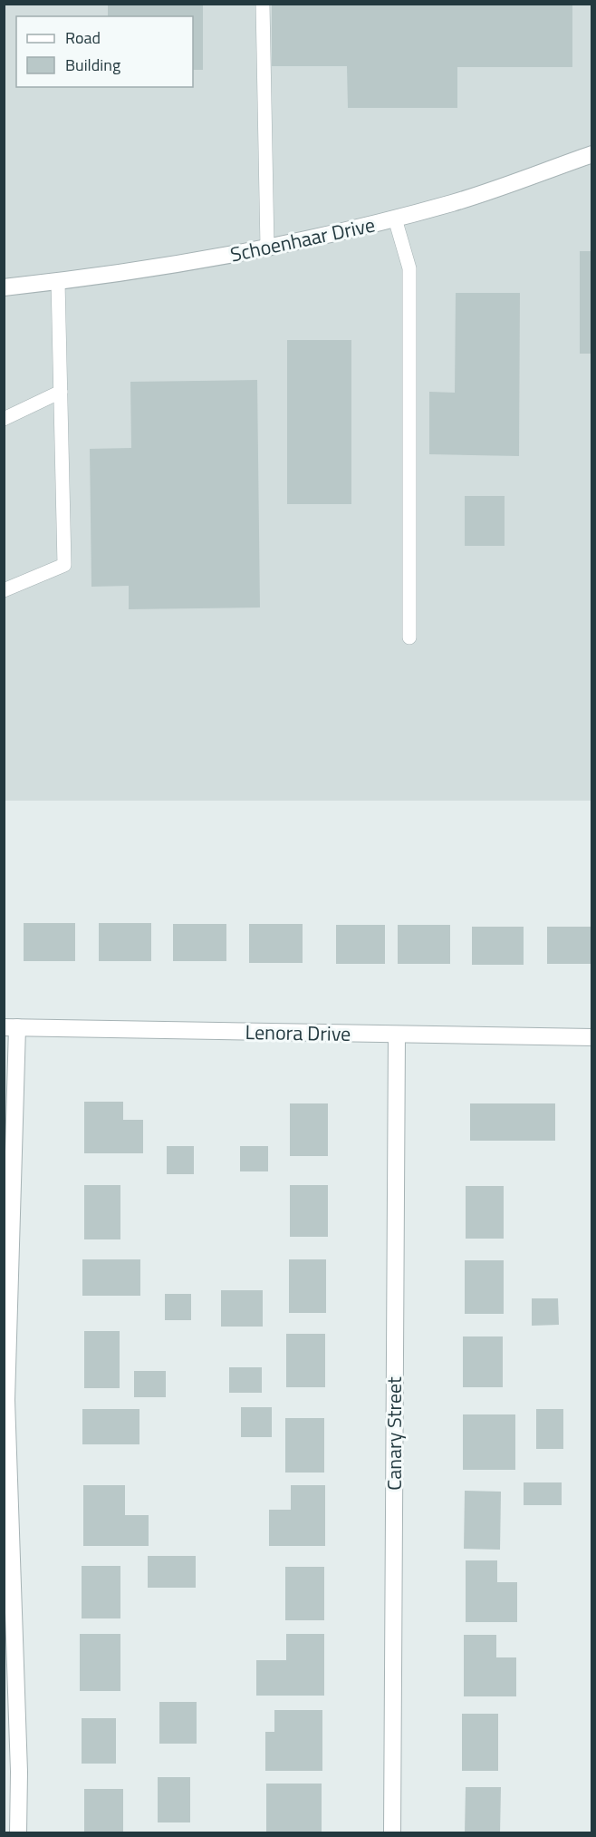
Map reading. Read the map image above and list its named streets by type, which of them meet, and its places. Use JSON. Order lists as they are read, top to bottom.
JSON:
{
  "streets": {
    "street": ["Schoenhaar Drive", "Lenora Drive", "Canary Street"]
  },
  "crossings": [
    ["Lenora Drive", "Canary Street"]
  ],
  "legend": ["Road", "Building"]
}
